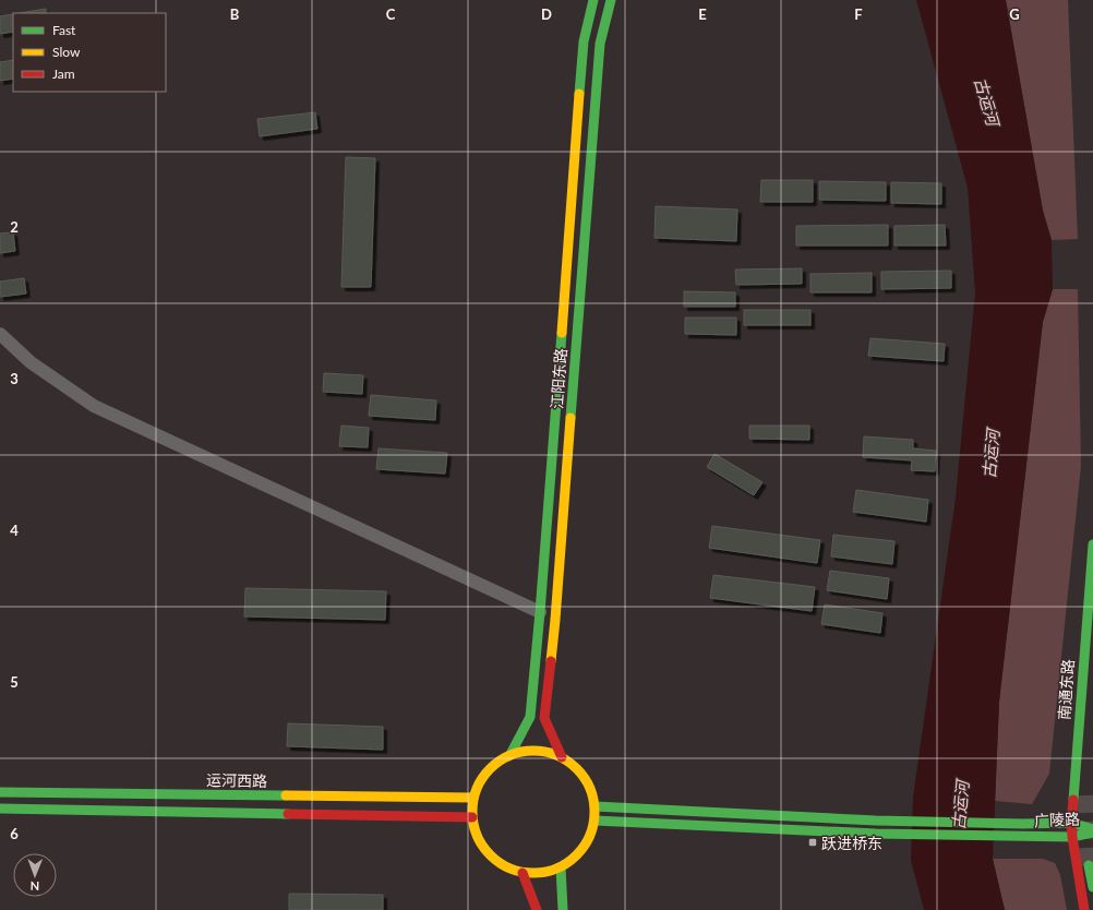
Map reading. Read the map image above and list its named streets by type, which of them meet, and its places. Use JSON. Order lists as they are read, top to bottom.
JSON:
{
  "streets": {
    "main road": [
      "江阳东路",
      "南通东路",
      "运河西路",
      "广陵路"
    ]
  },
  "crossings": [
    ["江阳东路", "运河西路"],
    ["江阳东路", "广陵路"],
    ["南通东路", "广陵路"],
    ["运河西路", "广陵路"]
  ],
  "water": ["古运河"],
  "places": {
    "transit": ["跃进桥东"]
  },
  "legend": ["Fast", "Slow", "Jam"],
  "north": "bottom",
  "grid": {
    "columns": [
      "B",
      "C",
      "D",
      "E",
      "F",
      "G"
    ],
    "rows": [
      "2",
      "3",
      "4",
      "5",
      "6"
    ]
  }
}
